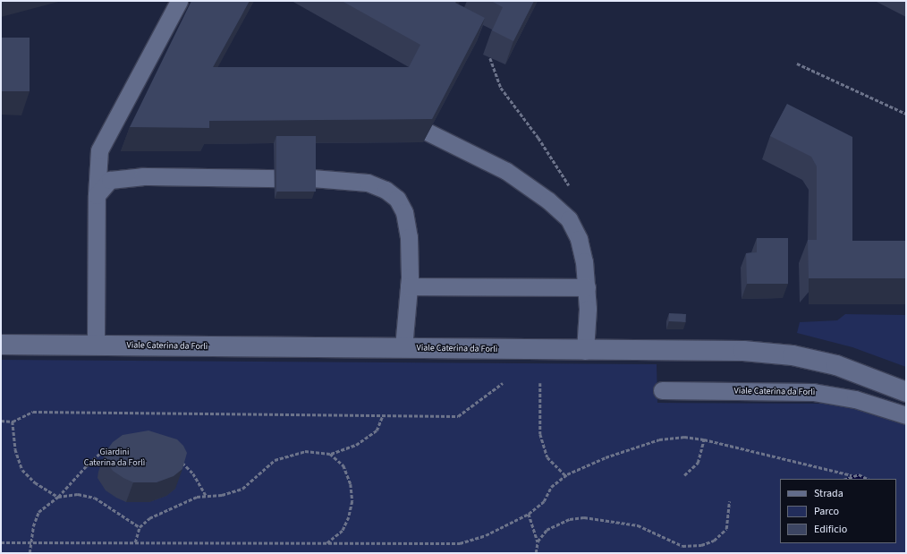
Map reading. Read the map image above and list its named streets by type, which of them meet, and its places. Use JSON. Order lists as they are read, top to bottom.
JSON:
{
  "streets": {
    "main road": ["Viale Caterina da Forlì"]
  },
  "parks": ["Giardini Caterina da Forlì"],
  "legend": ["Strada", "Parco", "Edificio"]
}
